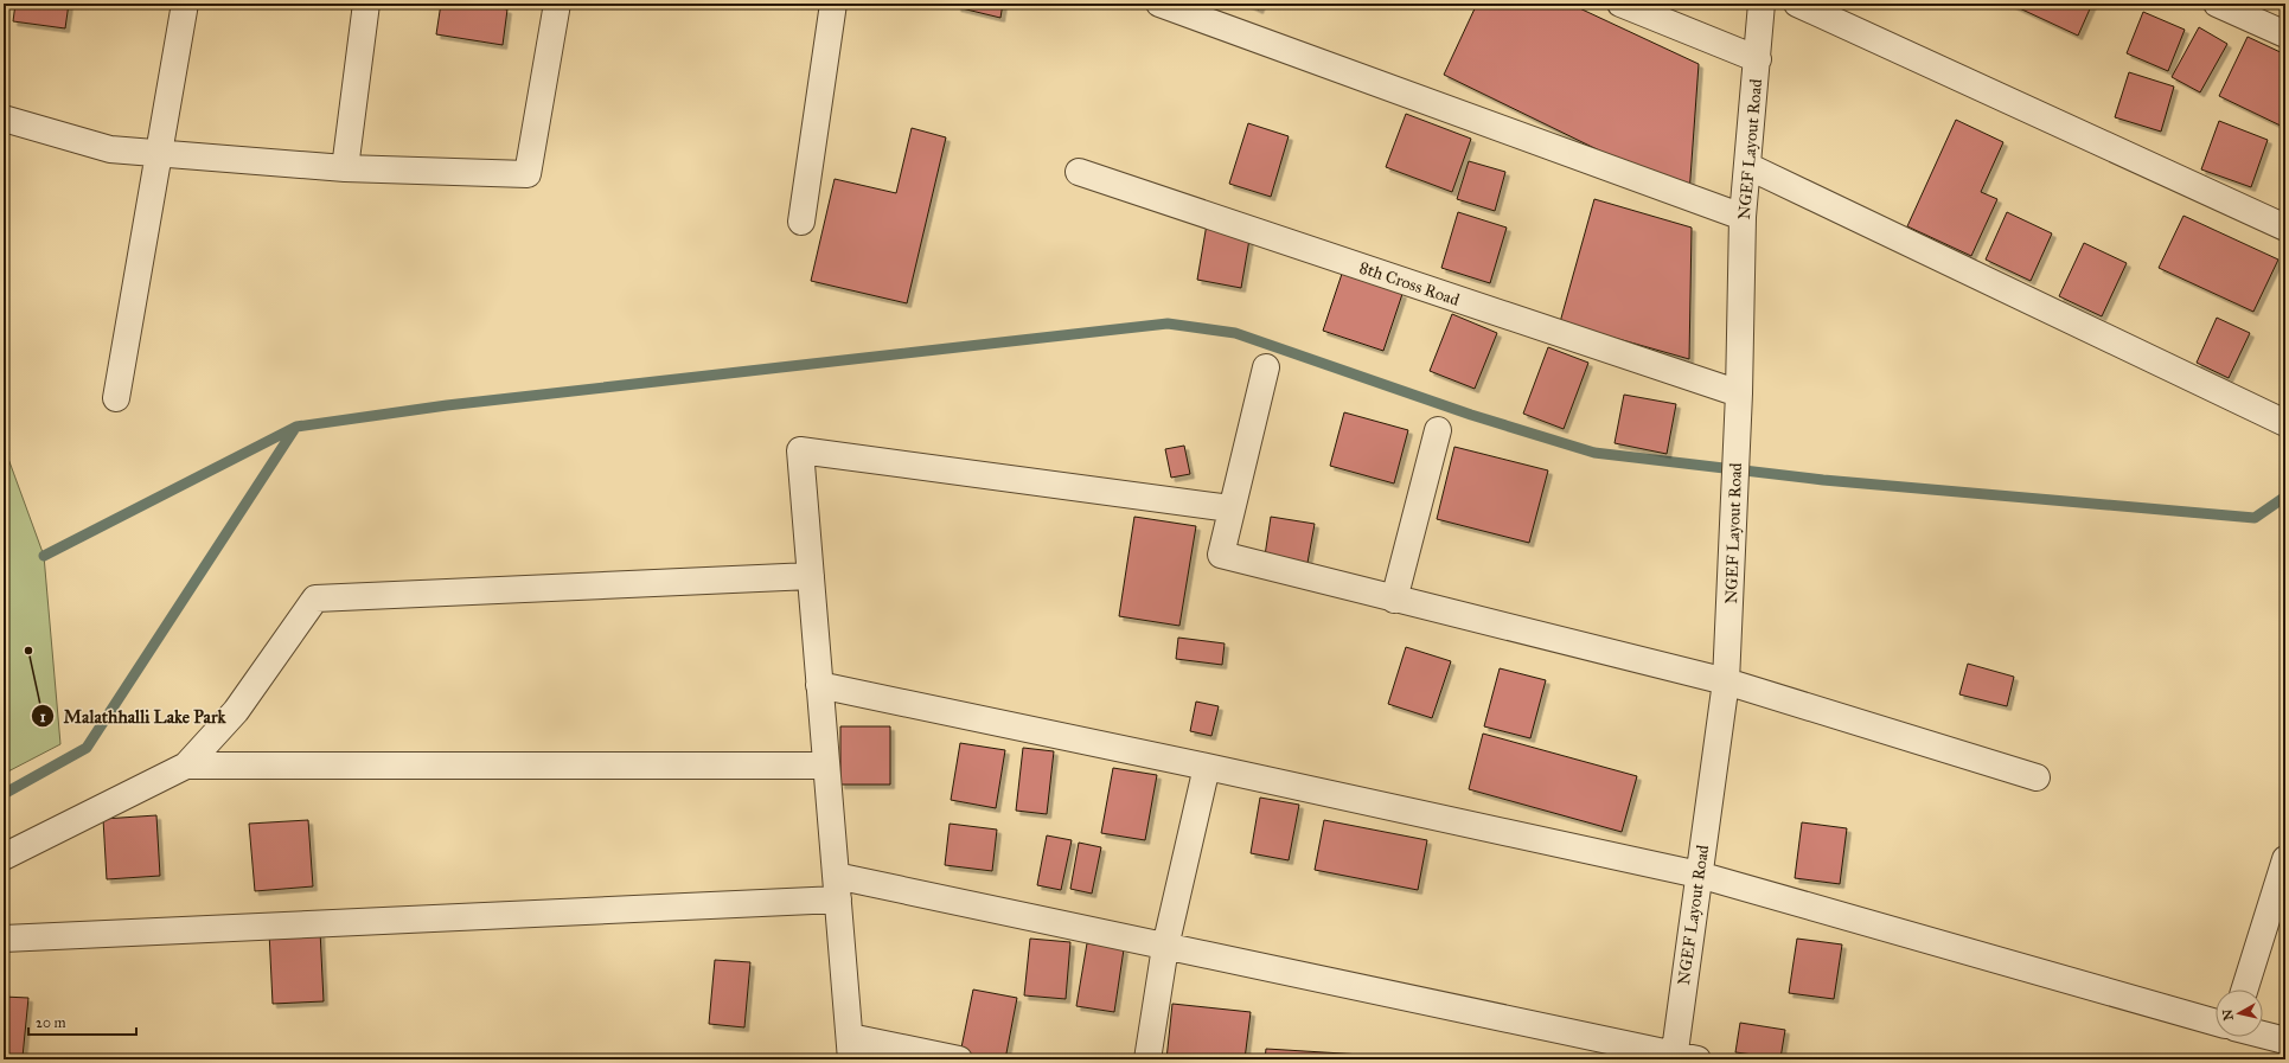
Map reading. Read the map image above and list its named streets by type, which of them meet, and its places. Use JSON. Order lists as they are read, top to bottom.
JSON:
{
  "streets": {
    "street": ["NGEF Layout Road", "8th Cross Road"]
  },
  "crossings": [
    ["NGEF Layout Road", "8th Cross Road"]
  ],
  "places": ["Malathhalli Lake Park"],
  "scale_bar": "20 m",
  "north": "left"
}
